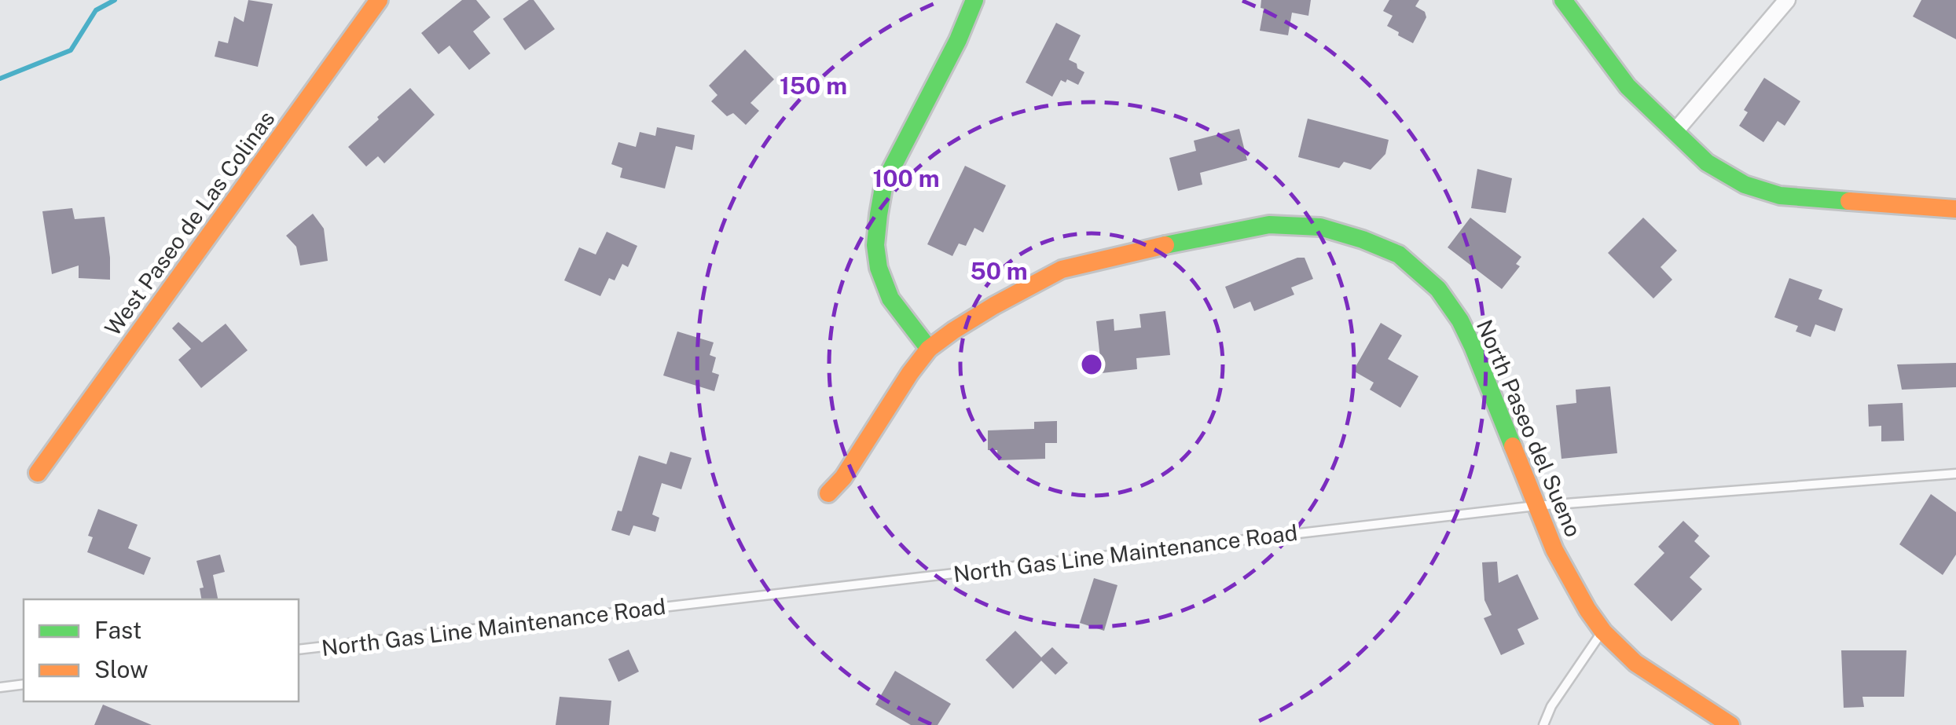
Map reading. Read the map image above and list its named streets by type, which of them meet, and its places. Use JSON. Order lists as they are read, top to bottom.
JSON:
{
  "streets": {
    "street": ["West Paseo de Las Colinas", "North Paseo del Sueno"],
    "lane": ["North Gas Line Maintenance Road"]
  },
  "crossings": [
    ["North Paseo del Sueno", "North Gas Line Maintenance Road"]
  ],
  "legend": ["Fast", "Slow"],
  "rings": ["150 m", "100 m", "50 m"]
}
